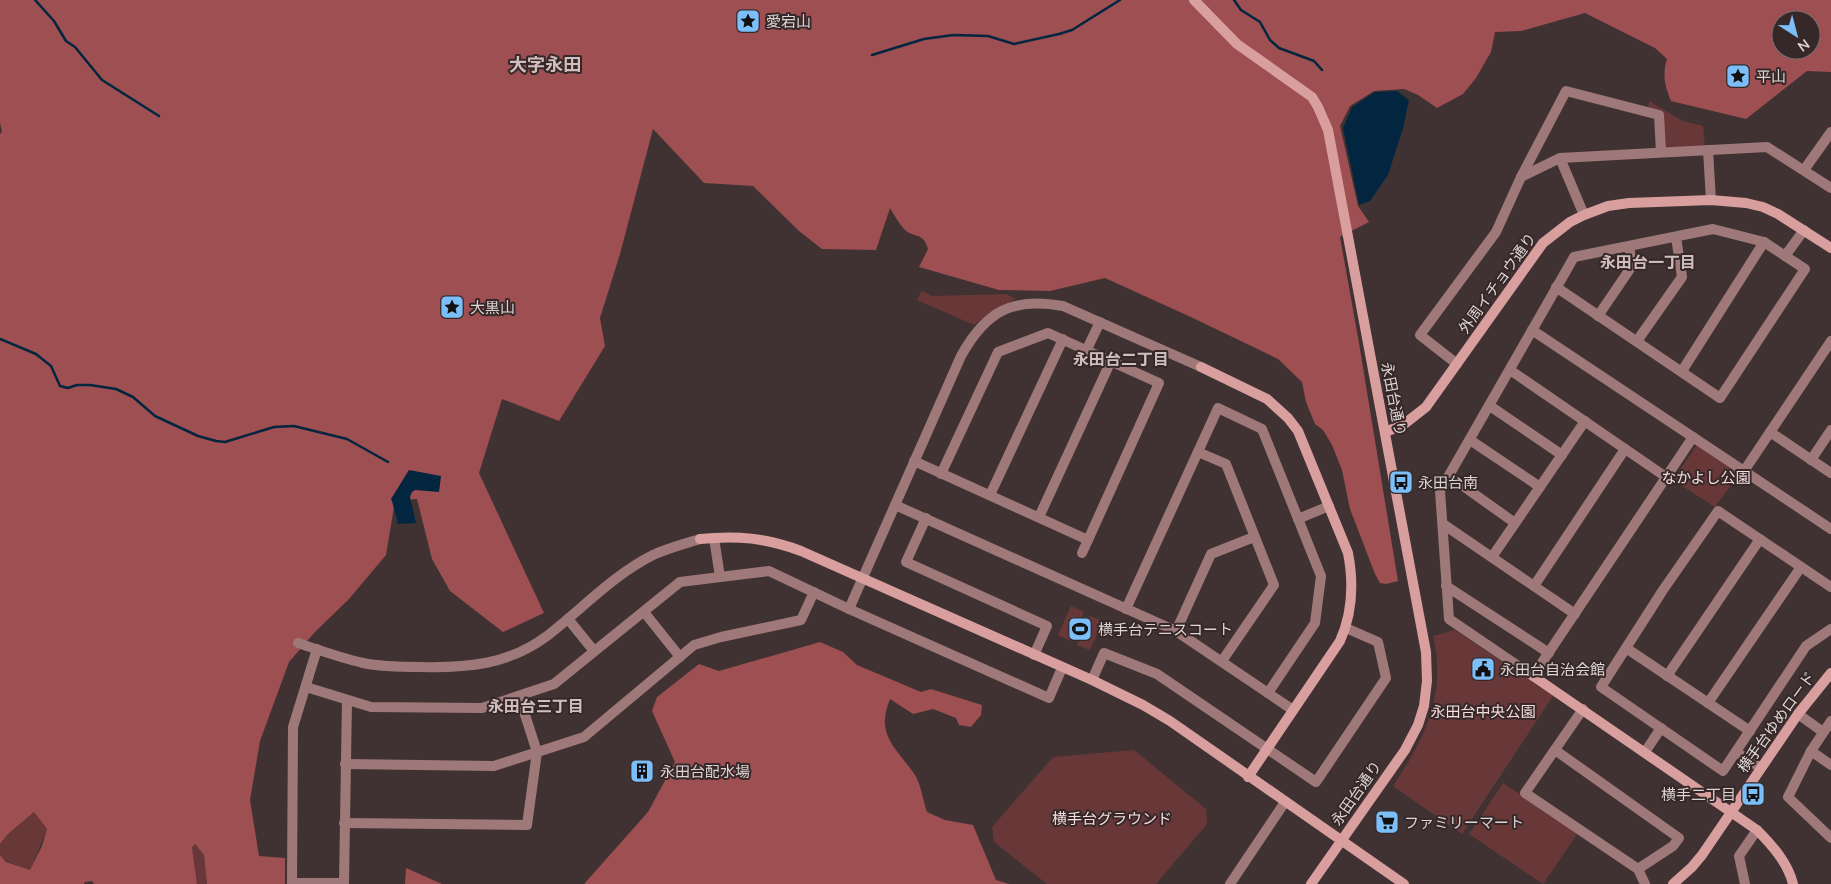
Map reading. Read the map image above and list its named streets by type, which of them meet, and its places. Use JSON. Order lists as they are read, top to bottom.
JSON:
{
  "streets": {
    "street": ["外周イチョウ通り", "永田台通り", "横手台ゆめロード"]
  },
  "crossings": [
    ["外周イチョウ通り", "永田台通り"]
  ],
  "districts": [
    "大字永田",
    "永田台一丁目",
    "永田台二丁目",
    "永田台三丁目"
  ],
  "parks": ["なかよし公園", "永田台中央公園", "横手台グラウンド"],
  "places": {
    "place": ["愛宕山", "平山", "大黒山"],
    "bus stop": ["永田台南", "横手二丁目"],
    "sports": ["横手台テニスコート"],
    "public building": ["永田台自治会館"],
    "building": ["永田台配水場"],
    "supermarket": ["ファミリーマート"]
  },
  "north": "bottom right"
}
